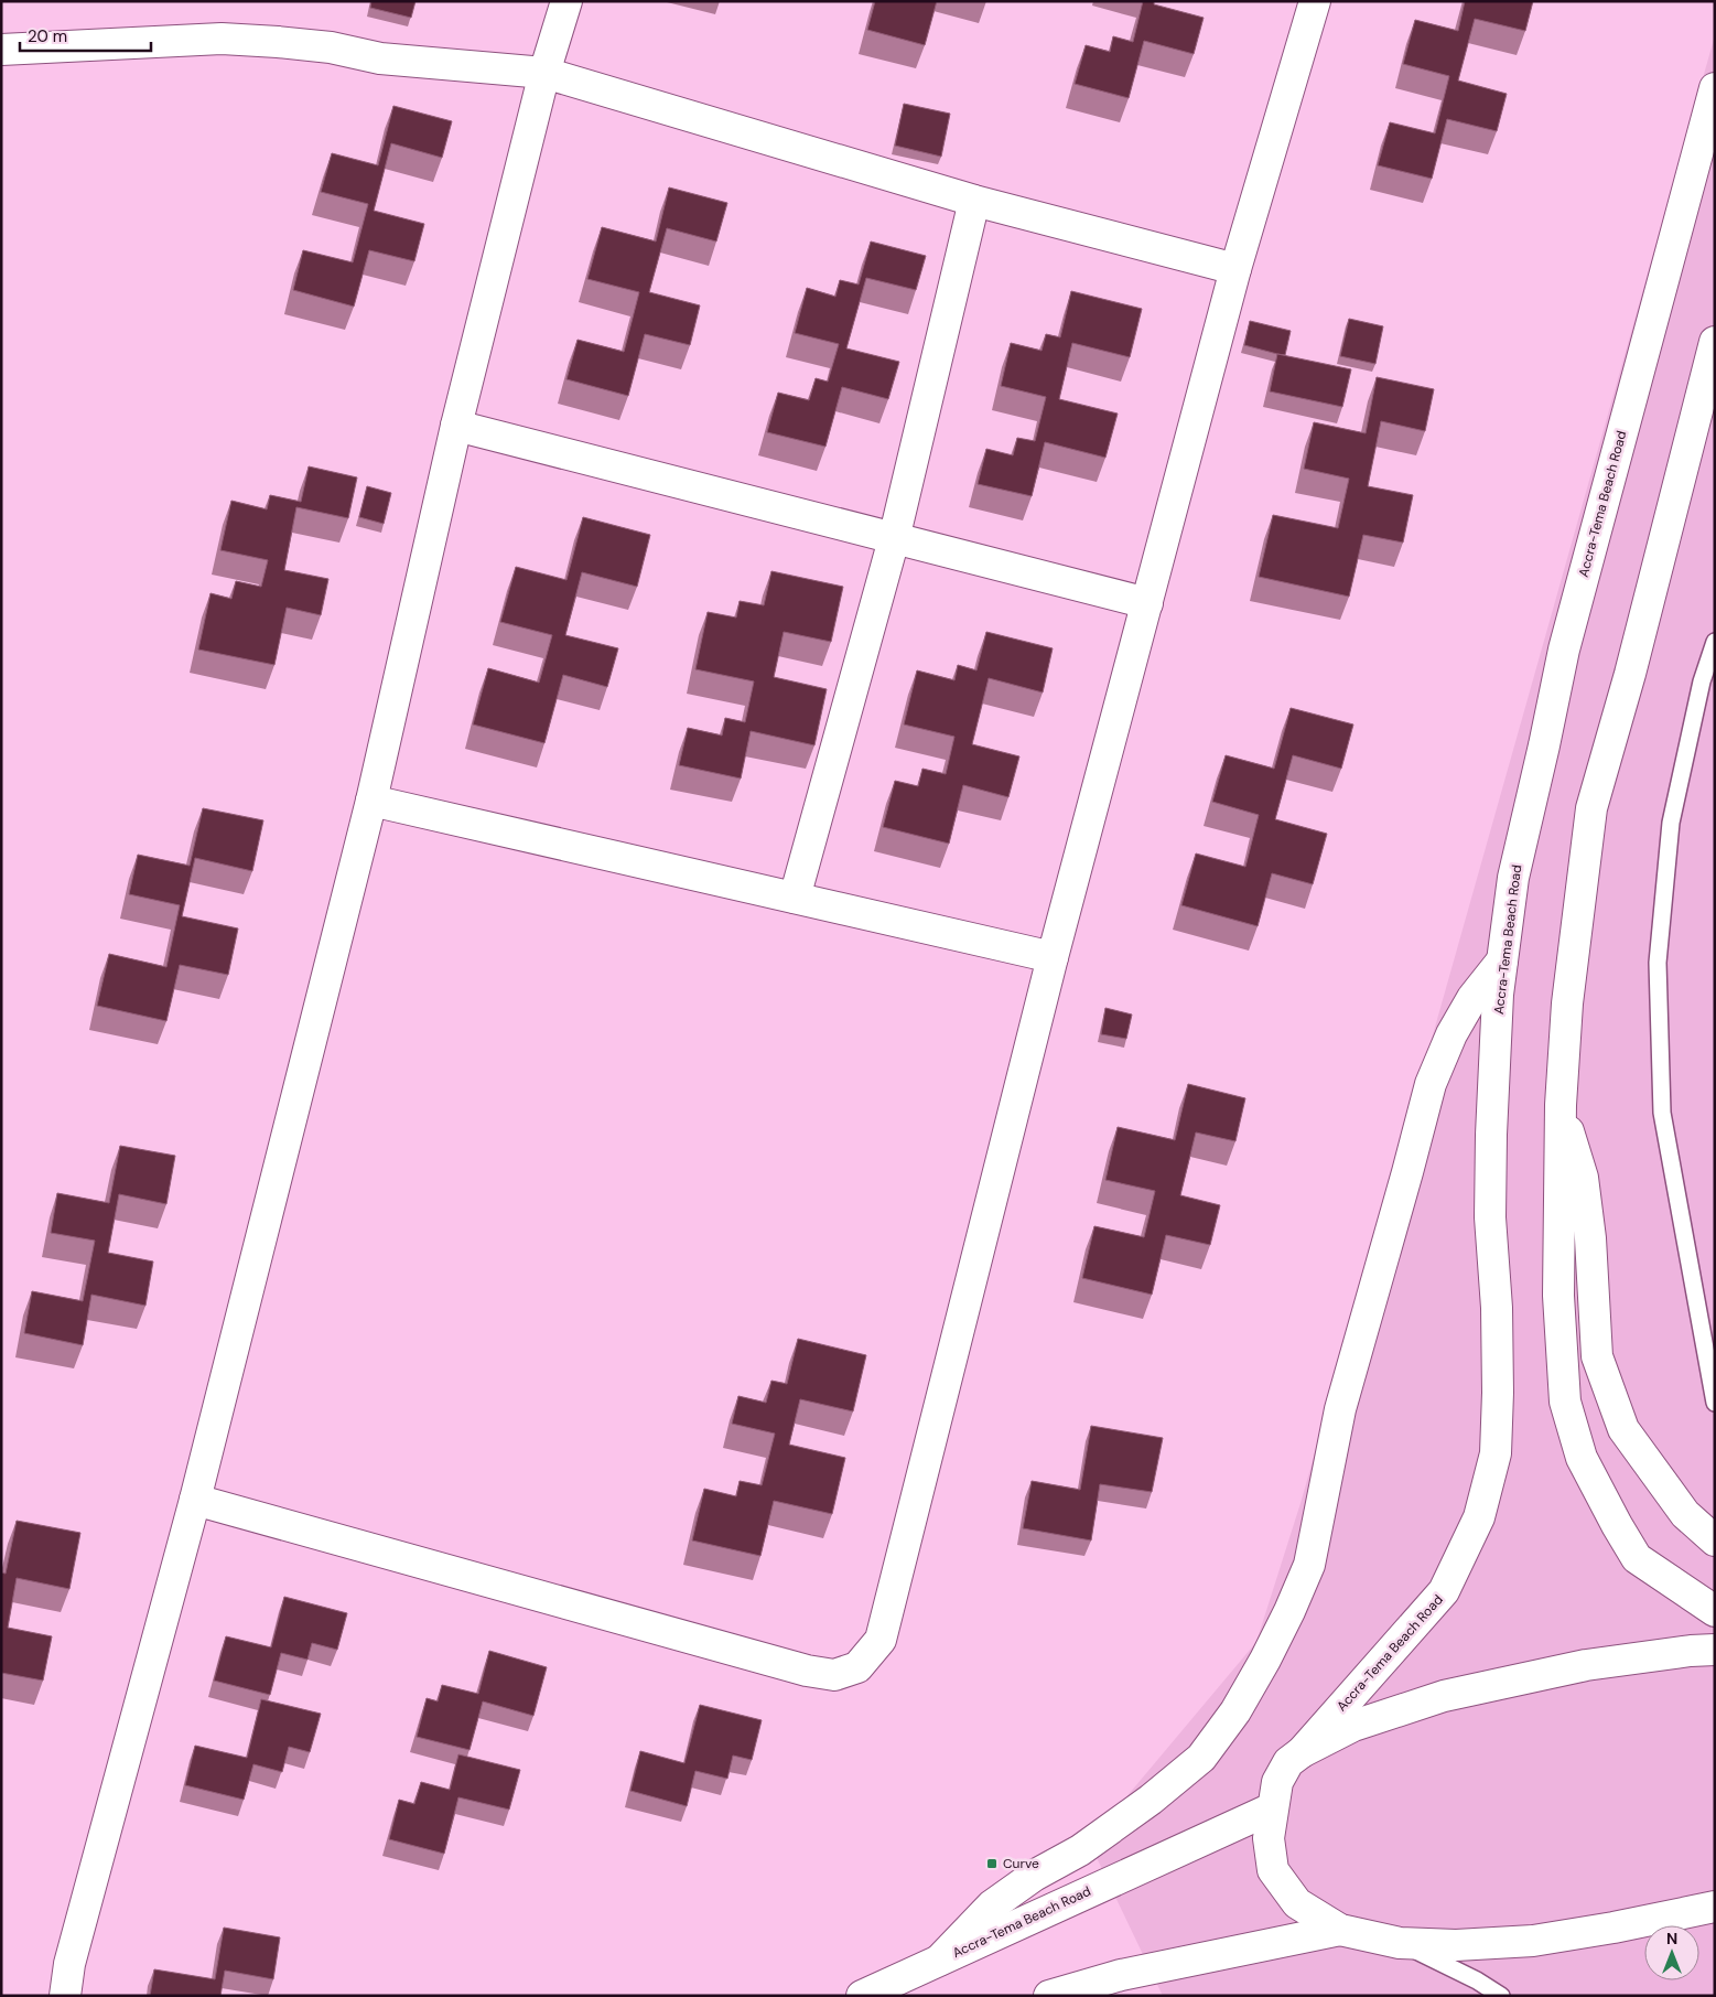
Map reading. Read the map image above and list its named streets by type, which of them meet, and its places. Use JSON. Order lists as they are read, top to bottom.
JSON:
{
  "streets": {
    "street": ["Accra-Tema Beach Road"]
  },
  "places": {
    "transit": ["Curve"]
  },
  "scale_bar": "20 m",
  "north": "top"
}
